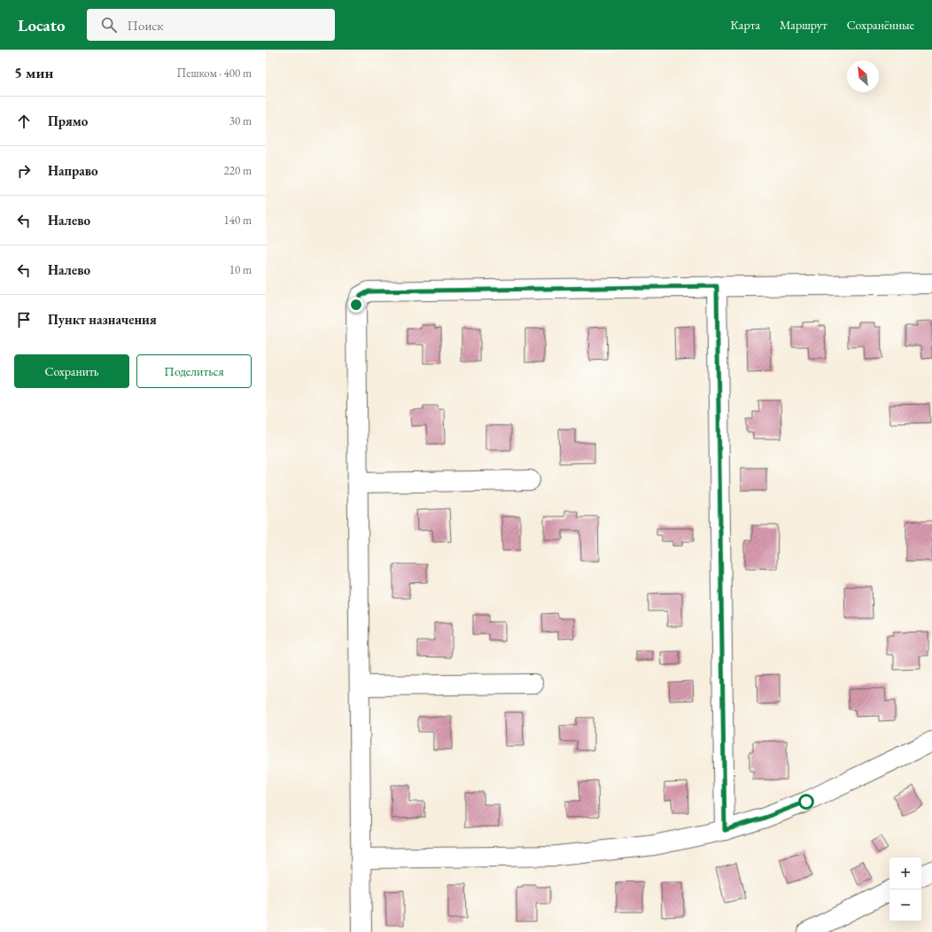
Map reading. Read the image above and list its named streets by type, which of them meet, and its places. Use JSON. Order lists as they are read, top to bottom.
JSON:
{
  "north": "top left",
  "page": {
    "header": "Locato",
    "search": "Поиск",
    "nav": ["Карта", "Маршрут", "Сохранённые"],
    "heading": ["5 мин", "Пешком · 400 m"],
    "list": [
      ["Прямо", "30 m"],
      ["Направо", "220 m"],
      ["Налево", "140 m"],
      ["Налево", "10 m"],
      "Пункт назначения"
    ],
    "buttons": ["Сохранить", "Поделиться"],
    "map_buttons": ["+", "−"]
  }
}
